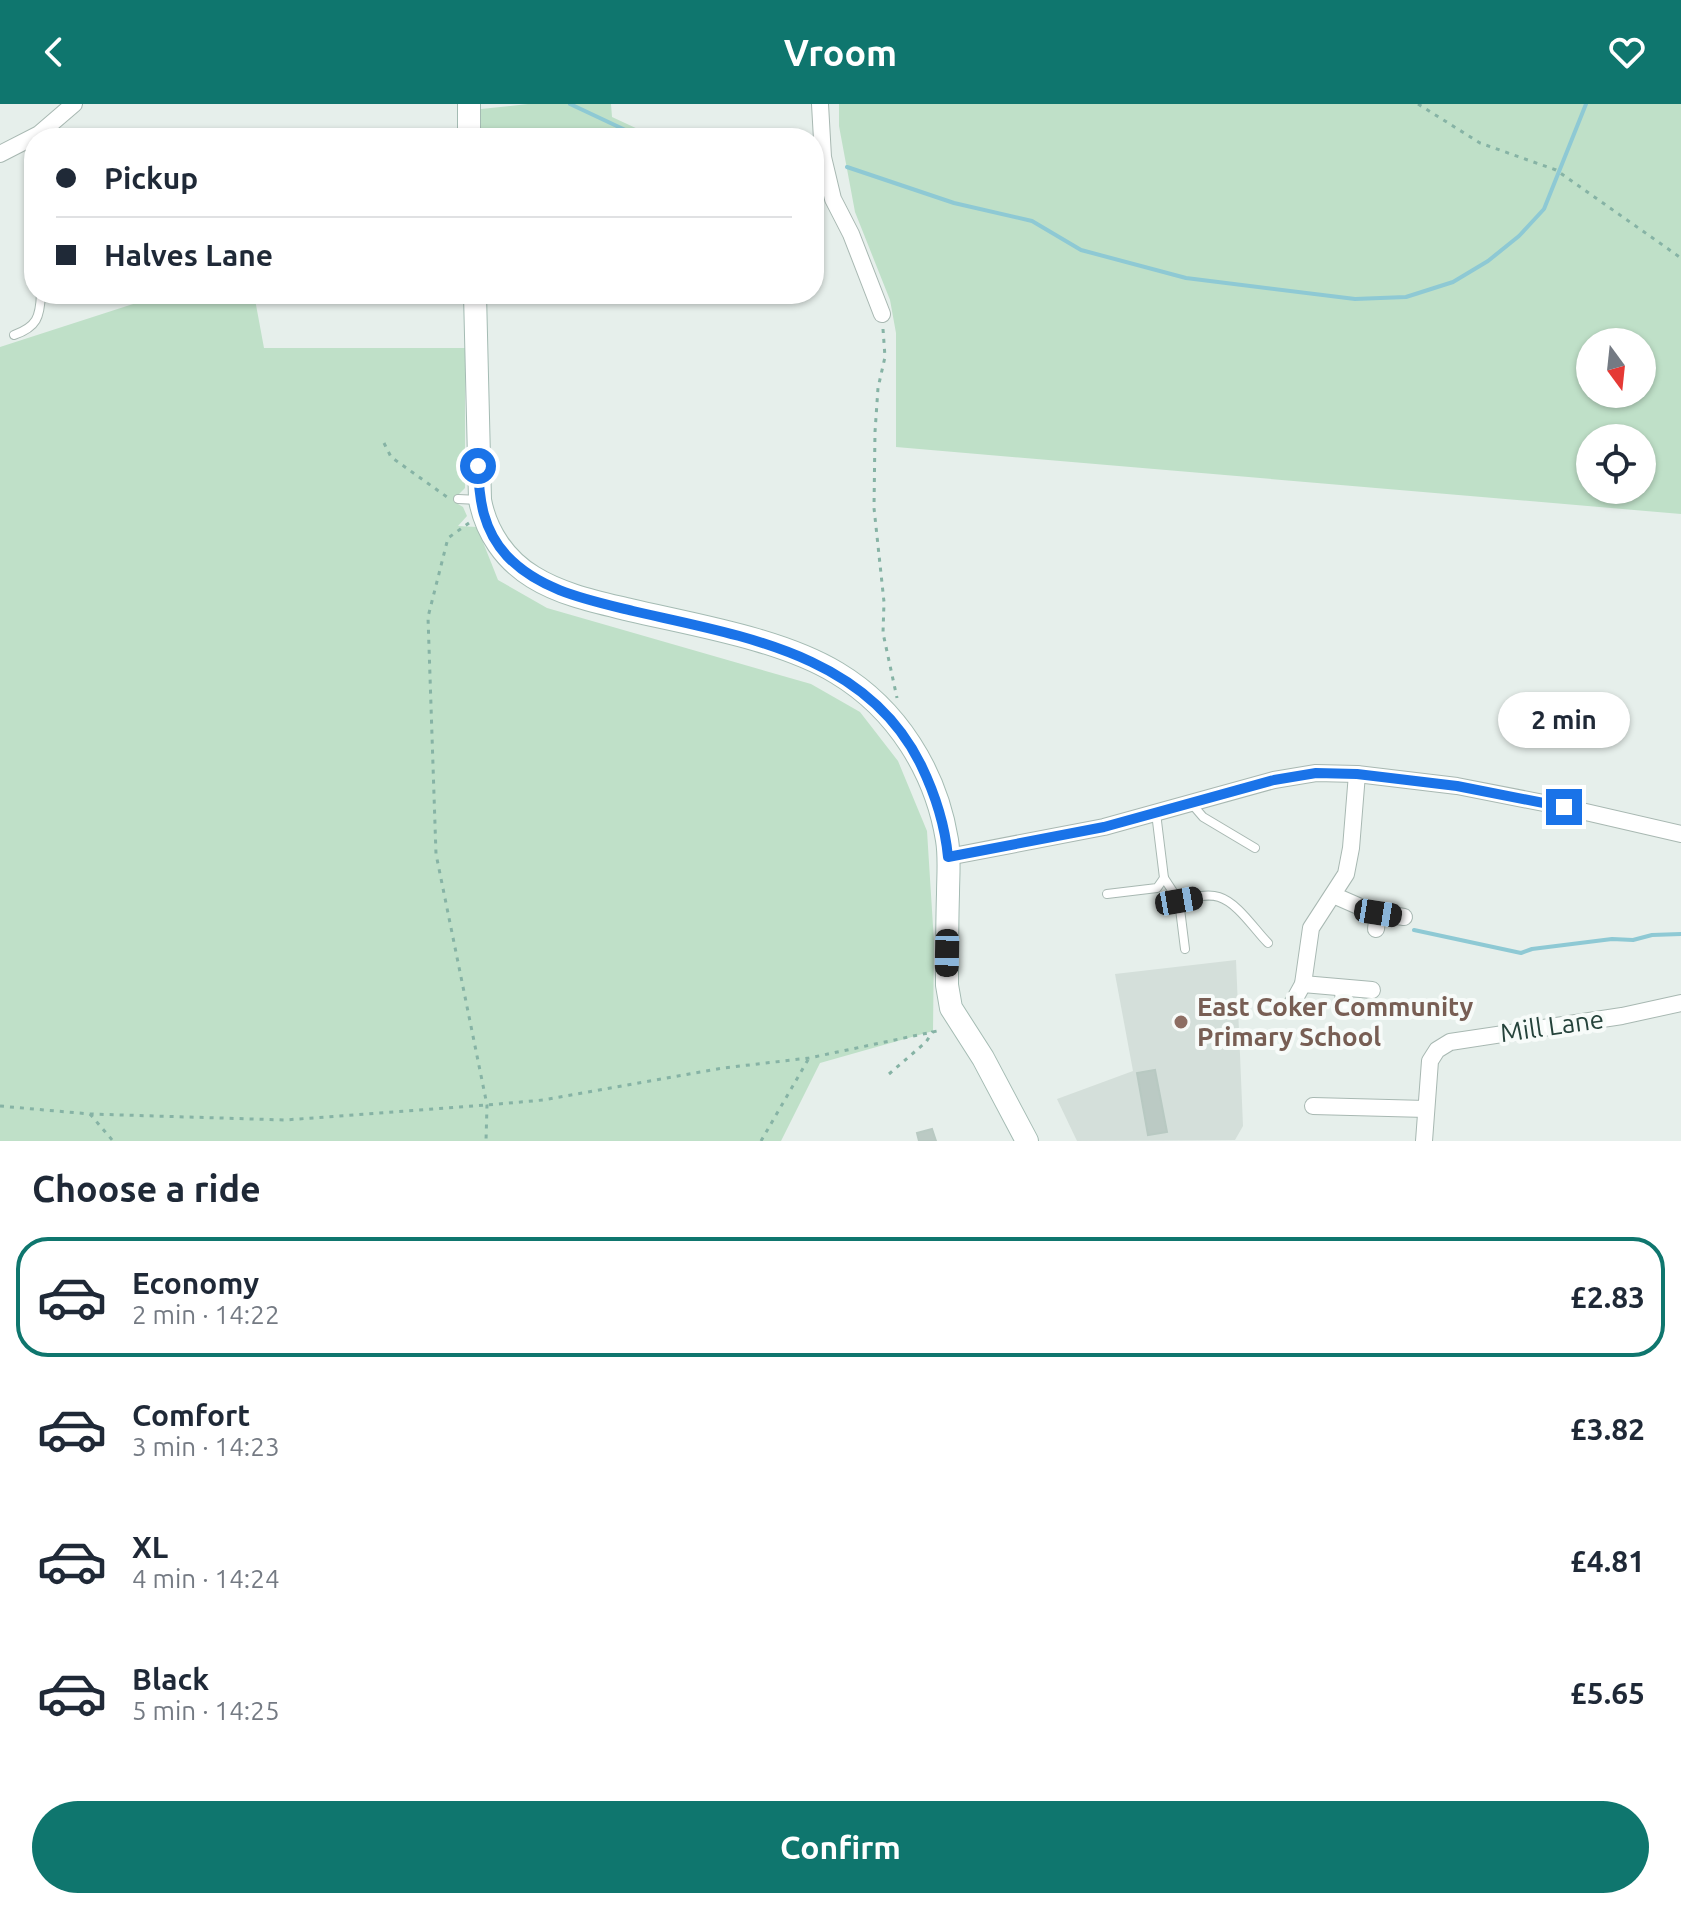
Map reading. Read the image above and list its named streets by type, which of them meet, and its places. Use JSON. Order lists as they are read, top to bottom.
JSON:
{
  "streets": {
    "street": ["Mill Lane"]
  },
  "places": ["East Coker Community Primary School"],
  "north": "bottom",
  "page": {
    "header": "Vroom",
    "banner": ["Pickup", "Halves Lane"],
    "bubble": "2 min",
    "heading": "Choose a ride",
    "list": [
      {
        "name": "Economy",
        "note": "2 min · 14:22",
        "value": "£2.83"
      },
      {
        "name": "Comfort",
        "note": "3 min · 14:23",
        "value": "£3.82"
      },
      {
        "name": "XL",
        "note": "4 min · 14:24",
        "value": "£4.81"
      },
      {
        "name": "Black",
        "note": "5 min · 14:25",
        "value": "£5.65"
      }
    ],
    "buttons": "Confirm"
  }
}
